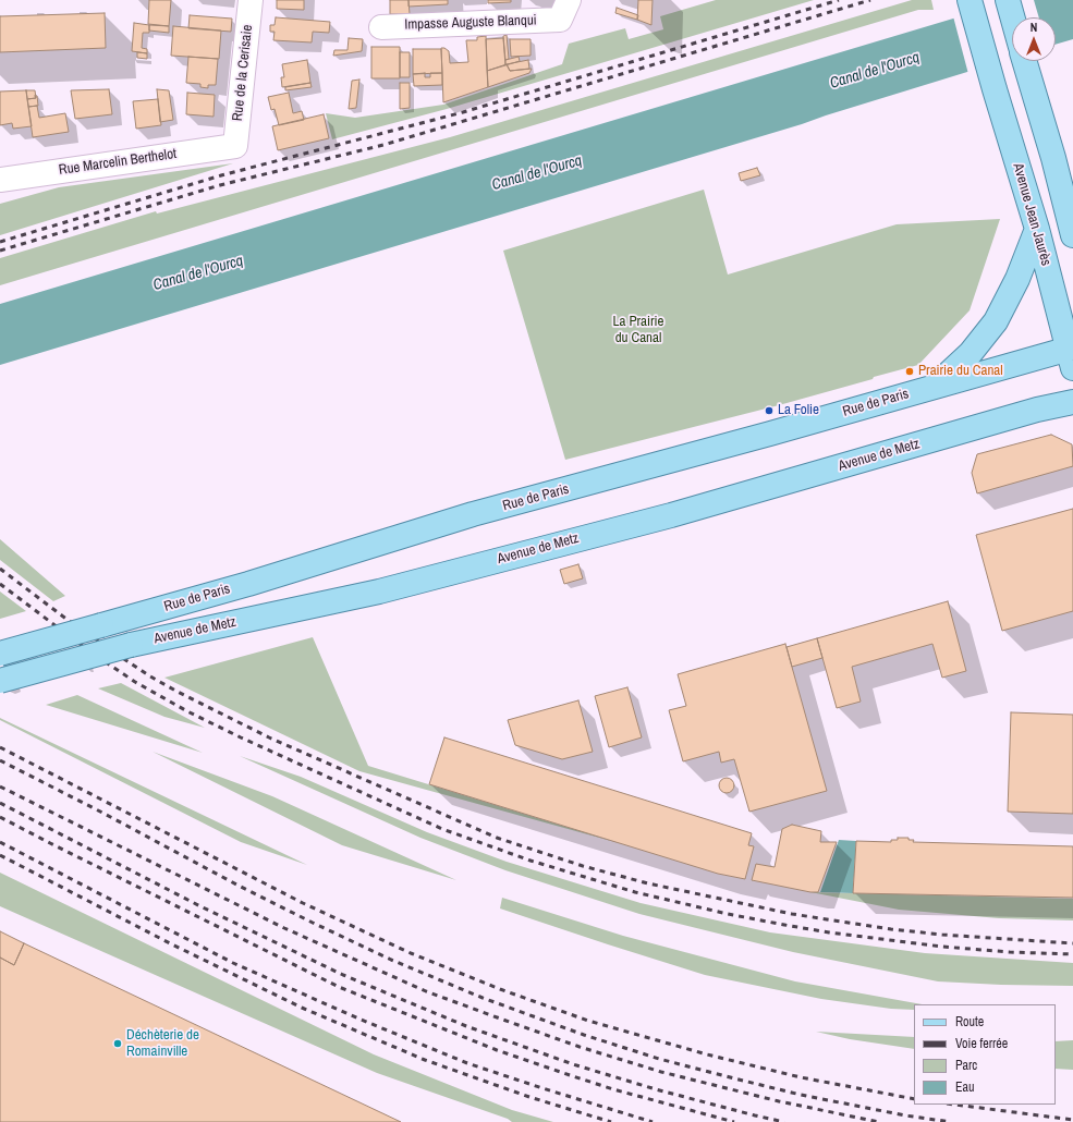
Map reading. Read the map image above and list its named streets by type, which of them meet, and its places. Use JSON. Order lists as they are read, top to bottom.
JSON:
{
  "streets": {
    "main road": ["Avenue Jean Jaurès", "Rue de Paris", "Avenue de Metz"],
    "street": ["Impasse Auguste Blanqui", "Rue de la Cerisaie", "Rue Marcelin Berthelot"]
  },
  "crossings": [
    ["Rue de la Cerisaie", "Rue Marcelin Berthelot"],
    ["Avenue Jean Jaurès", "Rue de Paris"]
  ],
  "water": ["Canal de l'Ourcq"],
  "parks": ["La Prairie du Canal"],
  "places": ["Prairie du Canal", "La Folie", "Déchèterie de Romainville"],
  "legend": [
    "Route",
    "Voie ferrée",
    "Parc",
    "Eau"
  ],
  "north": "top"
}
